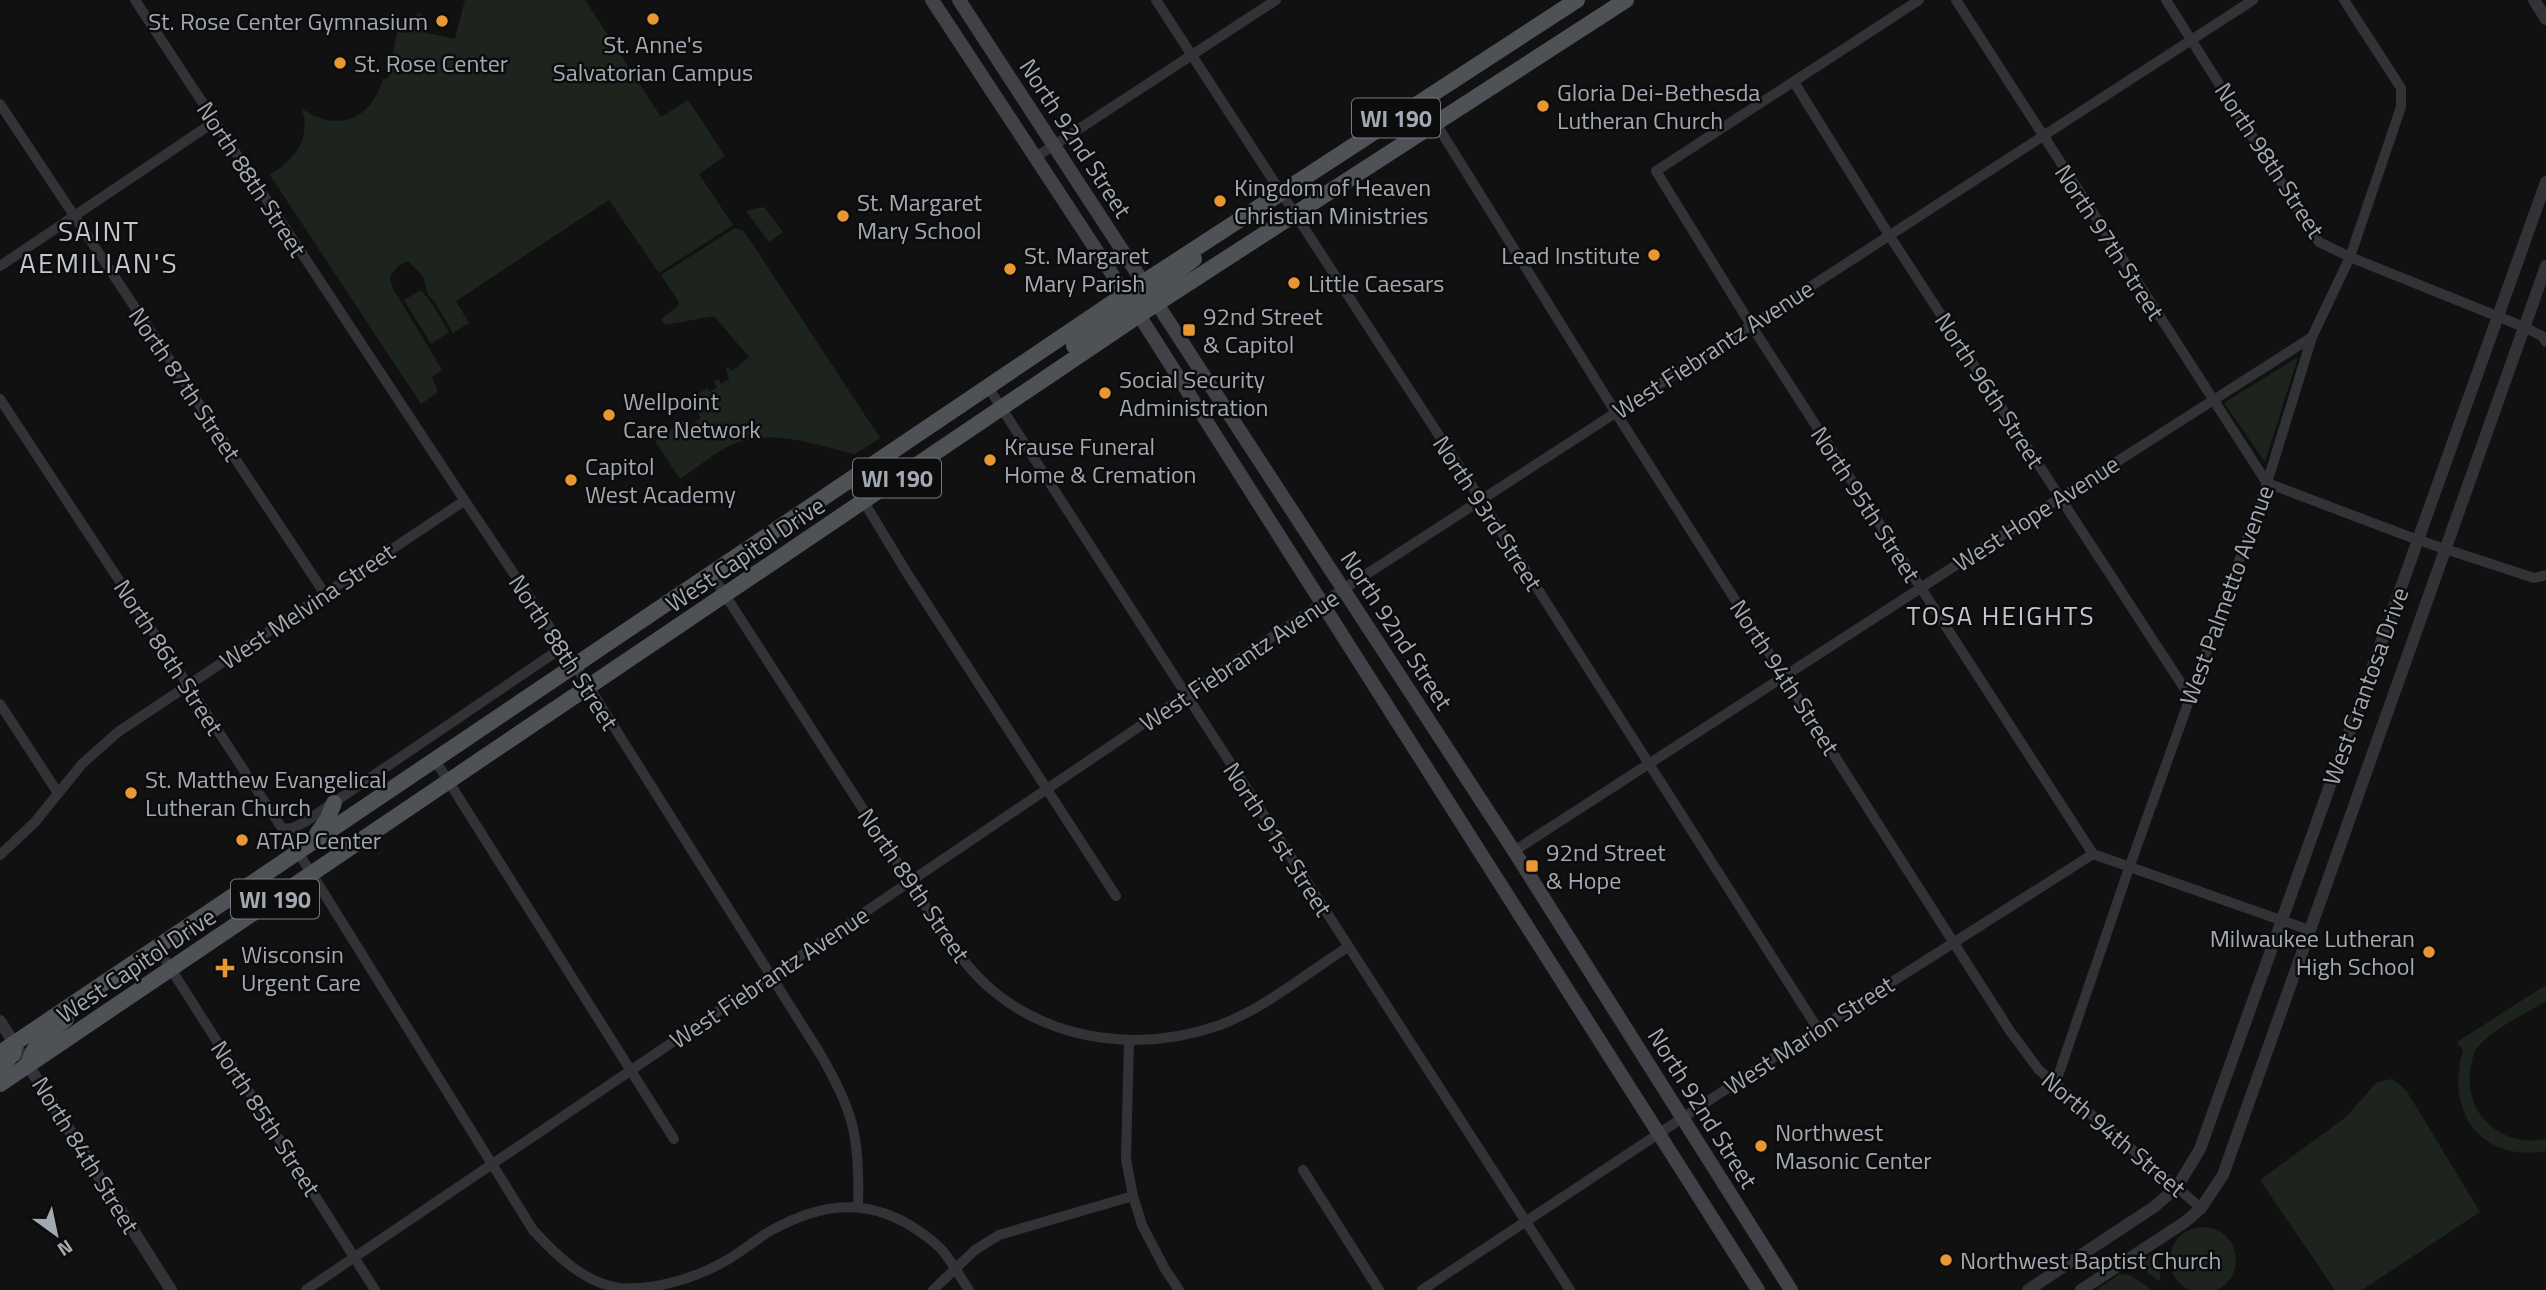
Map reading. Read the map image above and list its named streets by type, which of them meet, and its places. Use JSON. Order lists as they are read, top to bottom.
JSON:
{
  "streets": {
    "main road": ["WI 190", "North 92nd Street", "West Capitol Drive"],
    "street": [
      "North 98th Street",
      "North 88th Street",
      "North 97th Street",
      "West Fiebrantz Avenue",
      "North 87th Street",
      "North 96th Street",
      "North 95th Street",
      "North 93rd Street",
      "West Hope Avenue",
      "West Palmetto Avenue",
      "West Melvina Street",
      "North 86th Street",
      "North 94th Street",
      "West Grantosa Drive",
      "North 91st Street",
      "North 89th Street",
      "West Marion Street",
      "North 85th Street",
      "North 84th Street"
    ]
  },
  "crossings": [
    ["North 92nd Street", "West Fiebrantz Avenue"],
    ["North 92nd Street", "West Hope Avenue"],
    ["North 92nd Street", "West Capitol Drive"],
    ["North 92nd Street", "West Marion Street"],
    ["North 98th Street", "West Fiebrantz Avenue"],
    ["North 98th Street", "West Palmetto Avenue"],
    ["North 98th Street", "West Grantosa Drive"],
    ["North 88th Street", "West Fiebrantz Avenue"],
    ["North 88th Street", "West Capitol Drive"],
    ["North 88th Street", "West Melvina Street"],
    ["North 88th Street", "North 86th Street"],
    ["North 97th Street", "West Fiebrantz Avenue"],
    ["North 97th Street", "West Hope Avenue"],
    ["North 97th Street", "West Palmetto Avenue"],
    ["West Fiebrantz Avenue", "North 96th Street"],
    ["West Fiebrantz Avenue", "North 95th Street"],
    ["West Fiebrantz Avenue", "North 93rd Street"],
    ["West Fiebrantz Avenue", "North 86th Street"],
    ["West Fiebrantz Avenue", "North 94th Street"],
    ["West Fiebrantz Avenue", "North 91st Street"],
    ["West Fiebrantz Avenue", "North 89th Street"],
    ["West Fiebrantz Avenue", "North 85th Street"],
    ["North 87th Street", "West Melvina Street"],
    ["North 96th Street", "North 95th Street"],
    ["North 96th Street", "West Hope Avenue"],
    ["North 96th Street", "West Palmetto Avenue"],
    ["North 95th Street", "West Hope Avenue"],
    ["North 95th Street", "West Marion Street"],
    ["North 93rd Street", "West Hope Avenue"],
    ["North 93rd Street", "West Capitol Drive"],
    ["North 93rd Street", "West Marion Street"],
    ["West Hope Avenue", "West Palmetto Avenue"],
    ["West Hope Avenue", "North 94th Street"],
    ["West Capitol Drive", "North 86th Street"],
    ["West Capitol Drive", "North 94th Street"],
    ["West Capitol Drive", "North 91st Street"],
    ["West Capitol Drive", "North 89th Street"],
    ["West Capitol Drive", "North 85th Street"],
    ["West Capitol Drive", "North 84th Street"],
    ["West Palmetto Avenue", "North 94th Street"],
    ["West Melvina Street", "North 86th Street"],
    ["North 94th Street", "West Grantosa Drive"],
    ["North 94th Street", "West Marion Street"],
    ["North 91st Street", "West Marion Street"]
  ],
  "districts": ["SAINT AEMILIAN'S", "TOSA HEIGHTS"],
  "places": {
    "other": [
      "St. Anne's Salvatorian Campus",
      "St. Rose Center Gymnasium",
      "St. Rose Center",
      "Gloria Dei-Bethesda Lutheran Church",
      "Kingdom of Heaven Christian Ministries",
      "St. Margaret Mary School",
      "Lead Institute",
      "St. Margaret Mary Parish",
      "Little Caesars",
      "Social Security Administration",
      "Wellpoint Care Network",
      "Krause Funeral Home & Cremation",
      "Capitol West Academy",
      "St. Matthew Evangelical Lutheran Church",
      "ATAP Center",
      "Milwaukee Lutheran High School",
      "Northwest Masonic Center",
      "Northwest Baptist Church"
    ],
    "transit": ["92nd Street & Capitol", "92nd Street & Hope"],
    "health": ["Wisconsin Urgent Care"]
  },
  "north": "bottom right"
}
